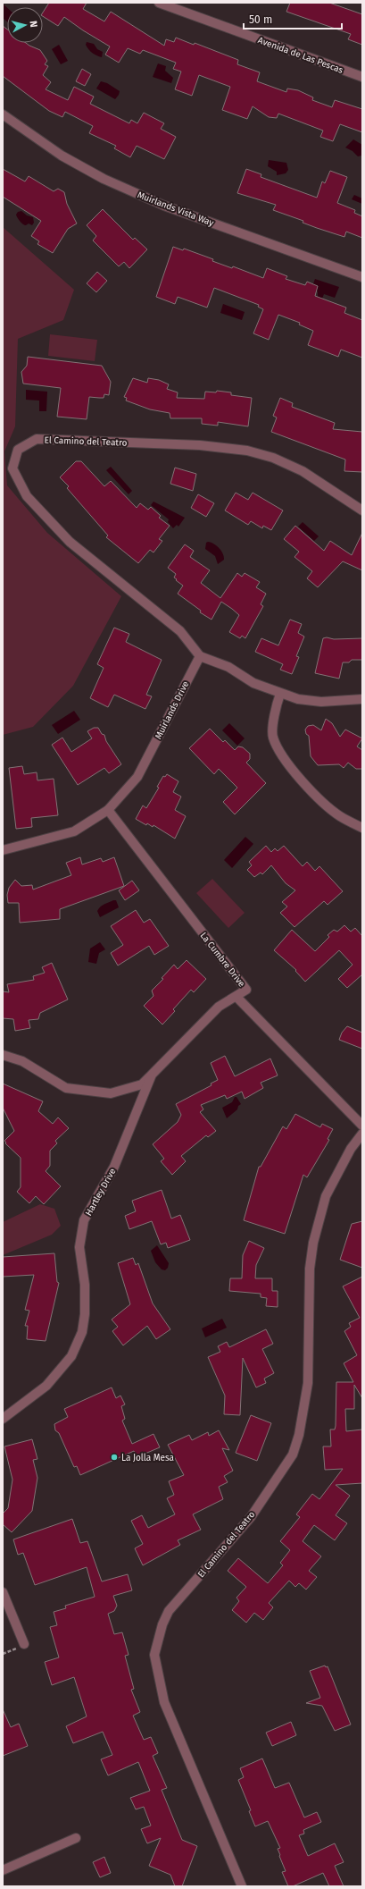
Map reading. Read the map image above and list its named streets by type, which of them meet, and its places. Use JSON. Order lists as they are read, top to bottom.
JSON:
{
  "streets": {
    "street": [
      "Avenida de Las Pescas",
      "Muirlands Vista Way",
      "El Camino del Teatro",
      "Muirlands Drive",
      "La Cumbre Drive",
      "Hartley Drive"
    ]
  },
  "crossings": [
    ["El Camino del Teatro", "Muirlands Drive"],
    ["Muirlands Drive", "La Cumbre Drive"],
    ["La Cumbre Drive", "Hartley Drive"]
  ],
  "places": ["La Jolla Mesa"],
  "scale_bar": "50 m",
  "north": "right"
}
